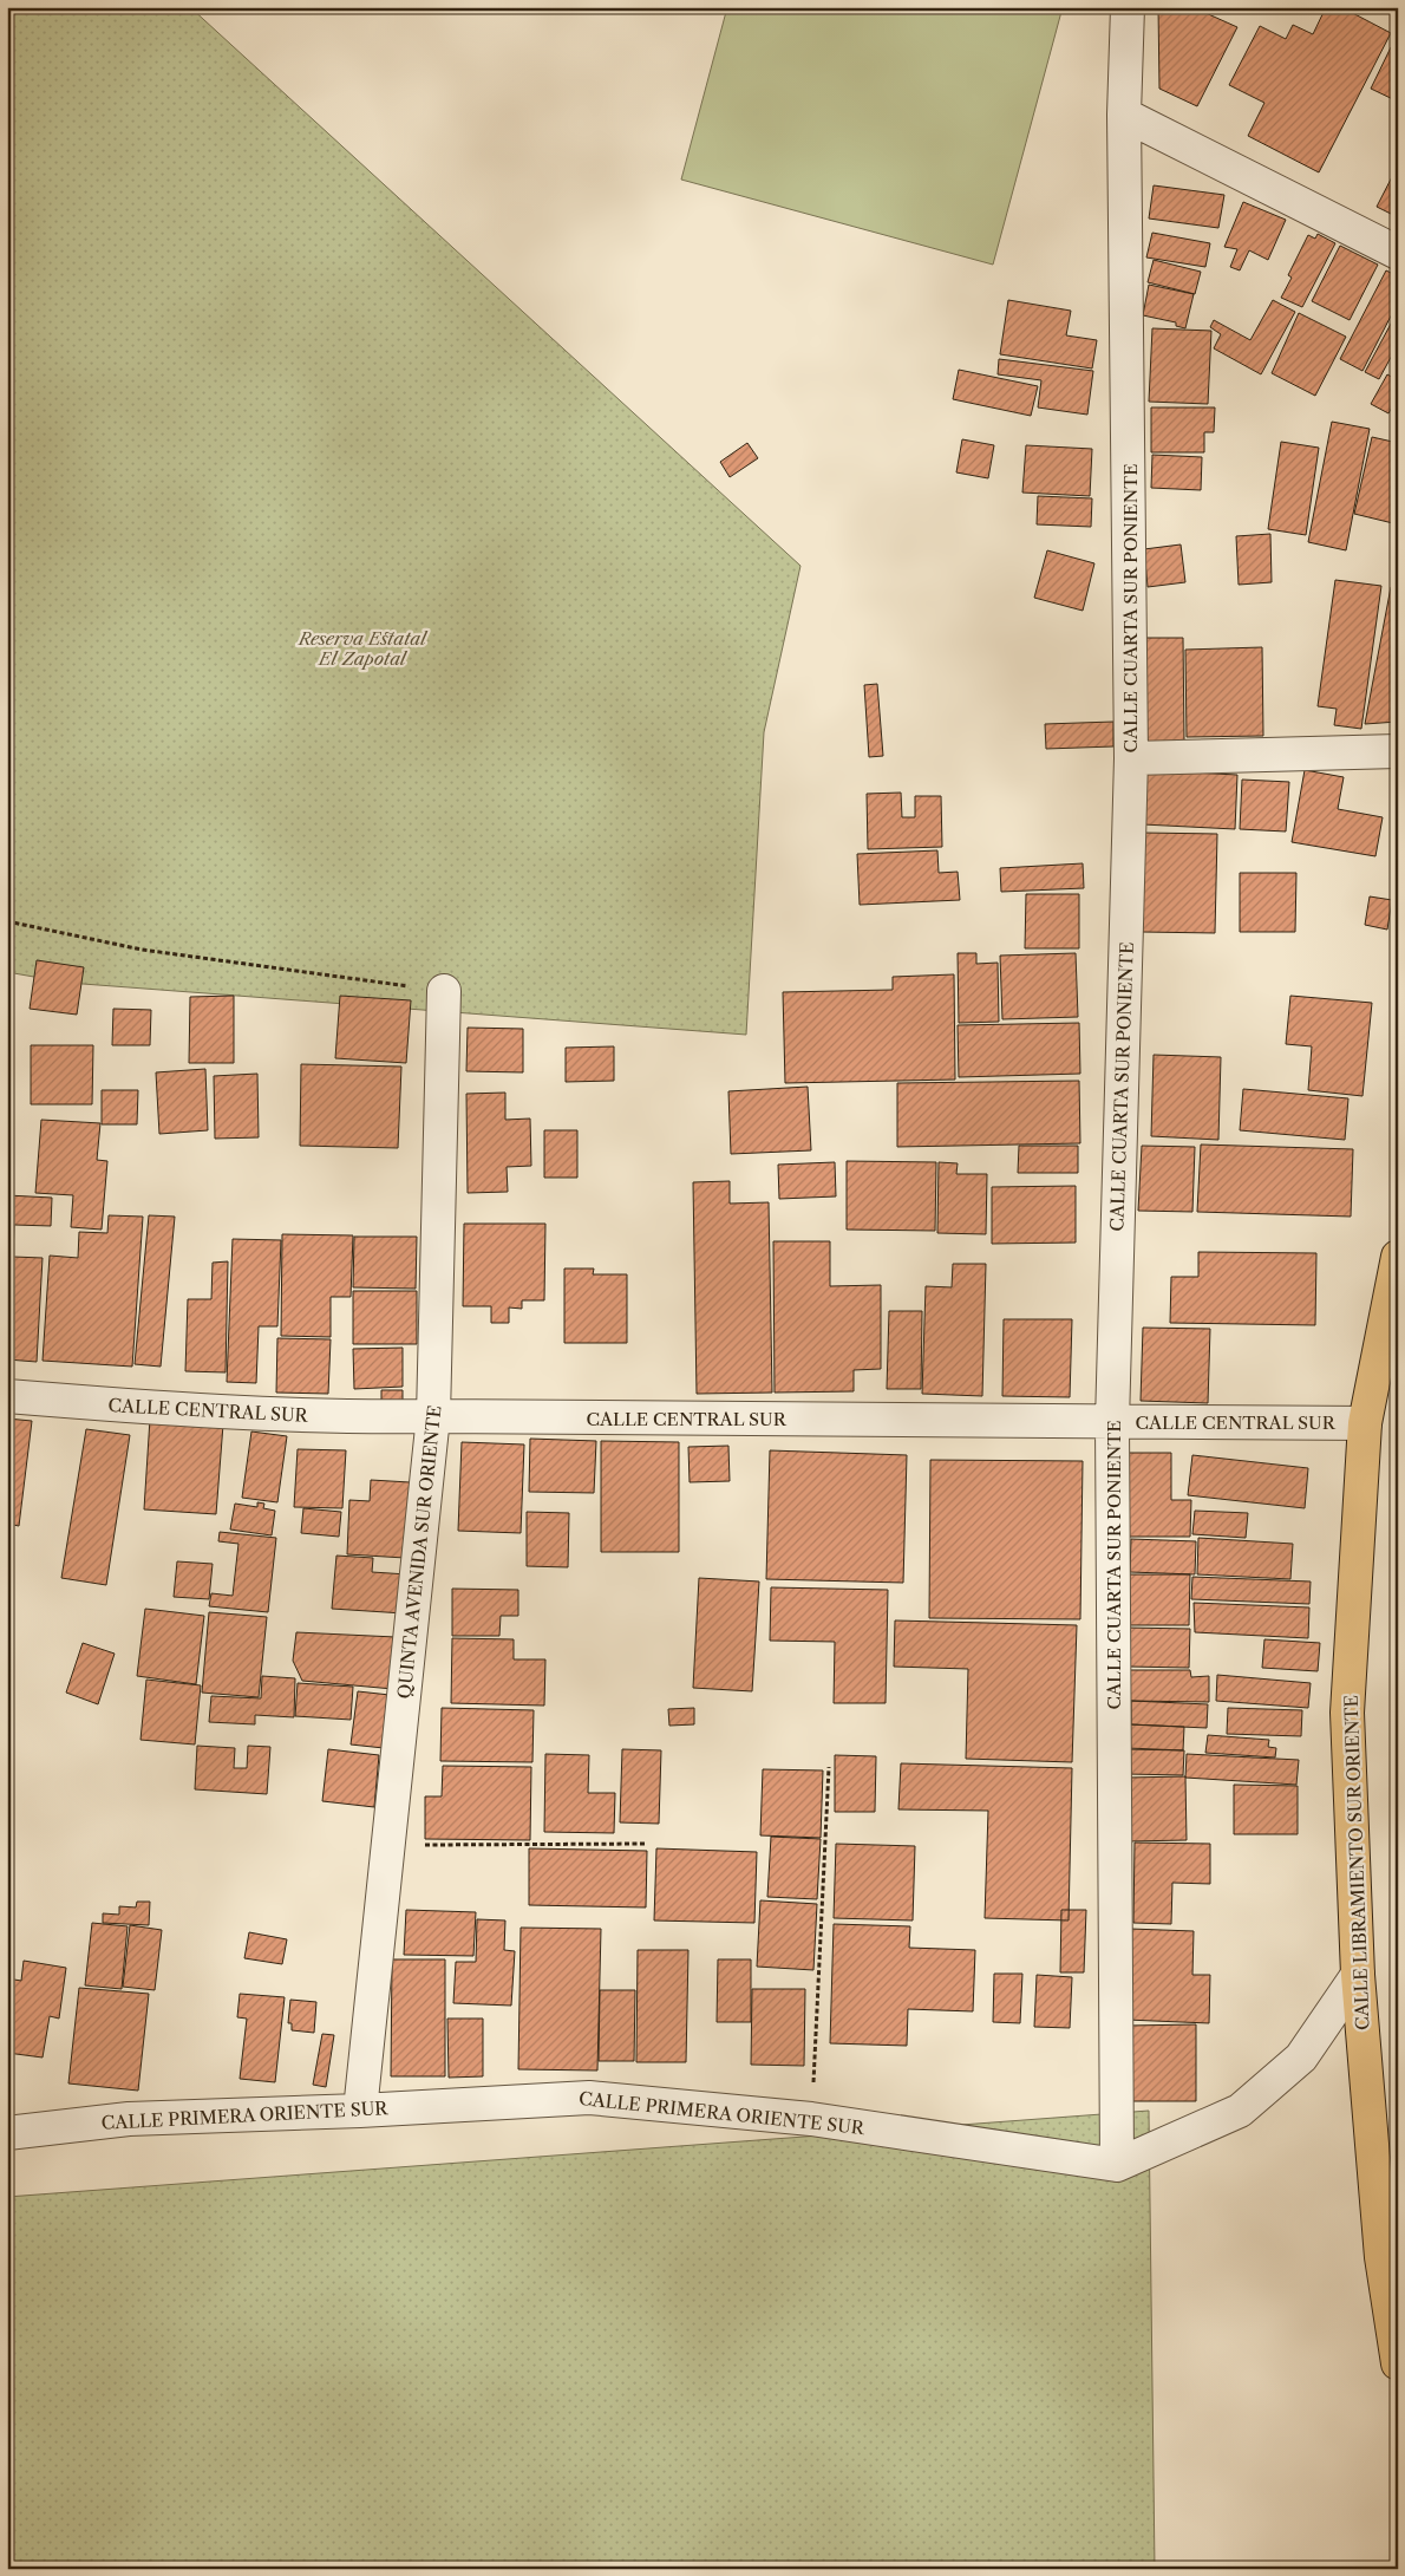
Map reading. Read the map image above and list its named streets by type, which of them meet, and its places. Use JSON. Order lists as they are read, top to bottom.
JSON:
{
  "streets": {
    "main road": ["CALLE LIBRAMIENTO SUR ORIENTE"],
    "street": [
      "CALLE CUARTA SUR PONIENTE",
      "CALLE CENTRAL SUR",
      "QUINTA AVENIDA SUR ORIENTE",
      "CALLE PRIMERA ORIENTE SUR"
    ]
  },
  "crossings": [
    ["CALLE CUARTA SUR PONIENTE", "CALLE CENTRAL SUR"],
    ["CALLE CUARTA SUR PONIENTE", "CALLE PRIMERA ORIENTE SUR"],
    ["CALLE CENTRAL SUR", "QUINTA AVENIDA SUR ORIENTE"],
    ["CALLE CENTRAL SUR", "CALLE LIBRAMIENTO SUR ORIENTE"],
    ["QUINTA AVENIDA SUR ORIENTE", "CALLE PRIMERA ORIENTE SUR"]
  ],
  "parks": ["Reserva Estatal El Zapotal"]
}
